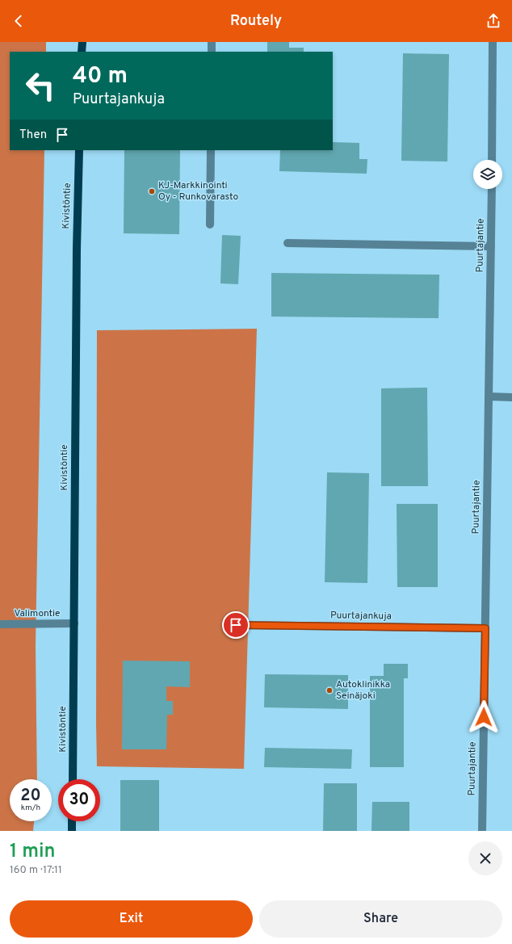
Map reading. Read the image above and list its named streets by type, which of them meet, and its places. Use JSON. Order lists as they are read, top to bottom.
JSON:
{
  "streets": {
    "main road": ["Kivistöntie"],
    "street": ["Puurtajantie", "Valimontie", "Puurtajankuja"]
  },
  "crossings": [
    ["Kivistöntie", "Valimontie"],
    ["Puurtajantie", "Puurtajankuja"]
  ],
  "places": ["KJ-Markkinointi Oy - Runkovarasto", "Autoklinikka Seinäjoki"],
  "page": {
    "header": "Routely",
    "turn": ["40 m", "Puurtajankuja"],
    "then": "Then",
    "speed": "20 km/h",
    "limit": "30",
    "heading": ["1 min", "160 m · 17:11"],
    "buttons": ["Exit", "Share"]
  }
}
